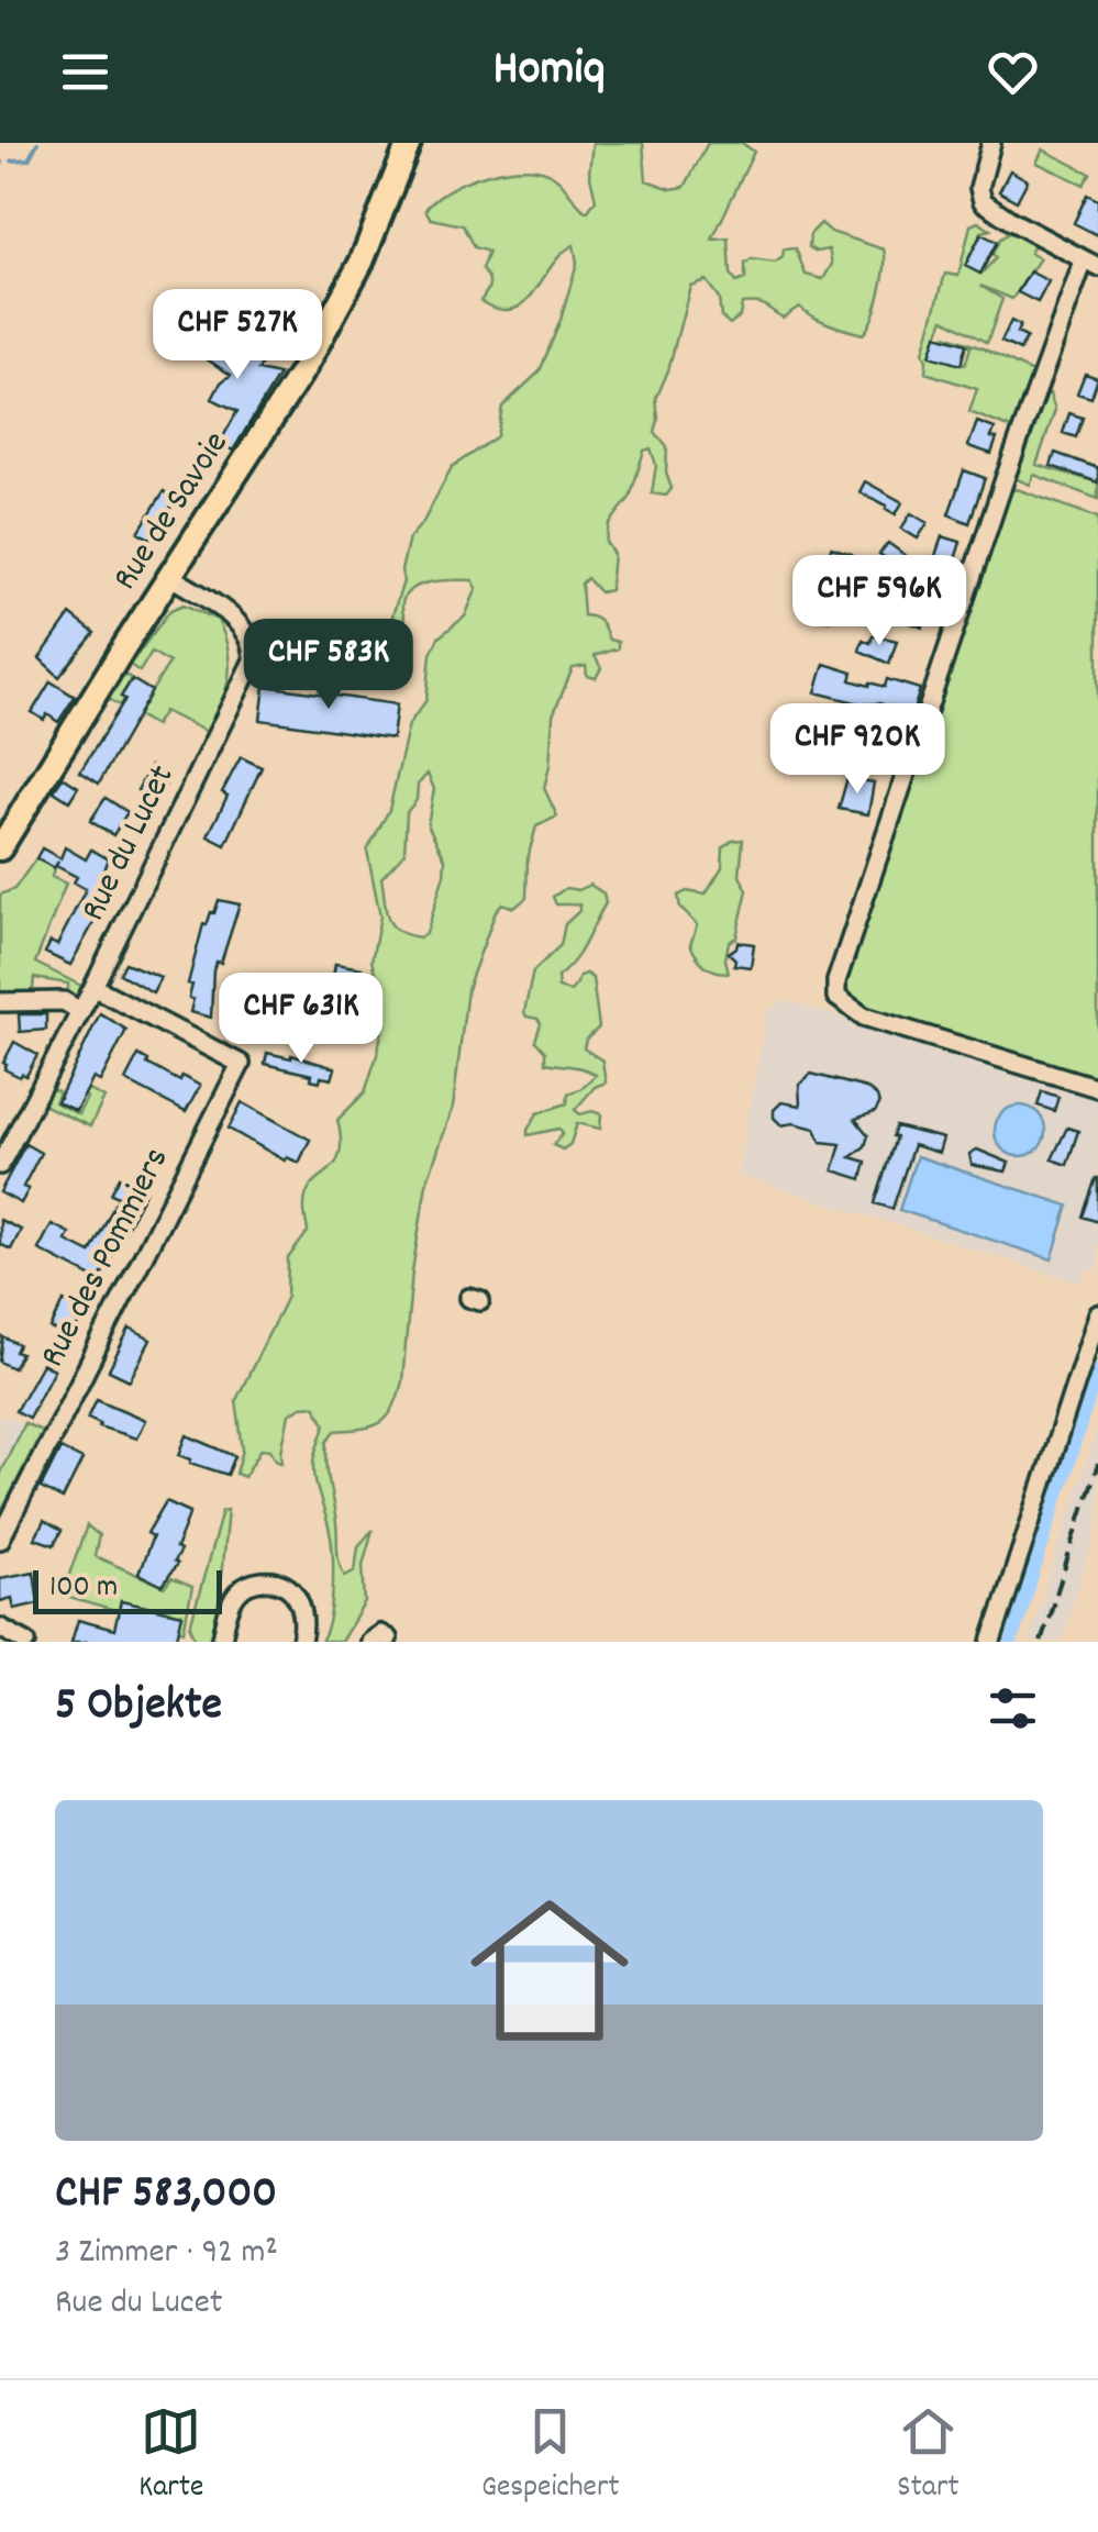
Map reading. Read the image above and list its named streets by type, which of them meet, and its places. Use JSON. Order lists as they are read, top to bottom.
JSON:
{
  "streets": {
    "main road": ["Rue de Savoie"],
    "street": ["Rue du Lucet", "Rue des Pommiers"]
  },
  "crossings": [
    ["Rue de Savoie", "Rue du Lucet"],
    ["Rue du Lucet", "Rue des Pommiers"]
  ],
  "scale_bar": "100 m",
  "page": {
    "header": "Homiq",
    "price": [
      "CHF 527K",
      "CHF 596K",
      "CHF 583K",
      "CHF 920K",
      "CHF 631K"
    ],
    "scale": "100 m",
    "heading": "5 Objekte",
    "list": [
      {
        "name": "CHF 583,000",
        "note": "3 Zimmer · 92 m² · Rue du Lucet"
      }
    ],
    "tabs": ["Karte", "Gespeichert", "Start"]
  }
}
